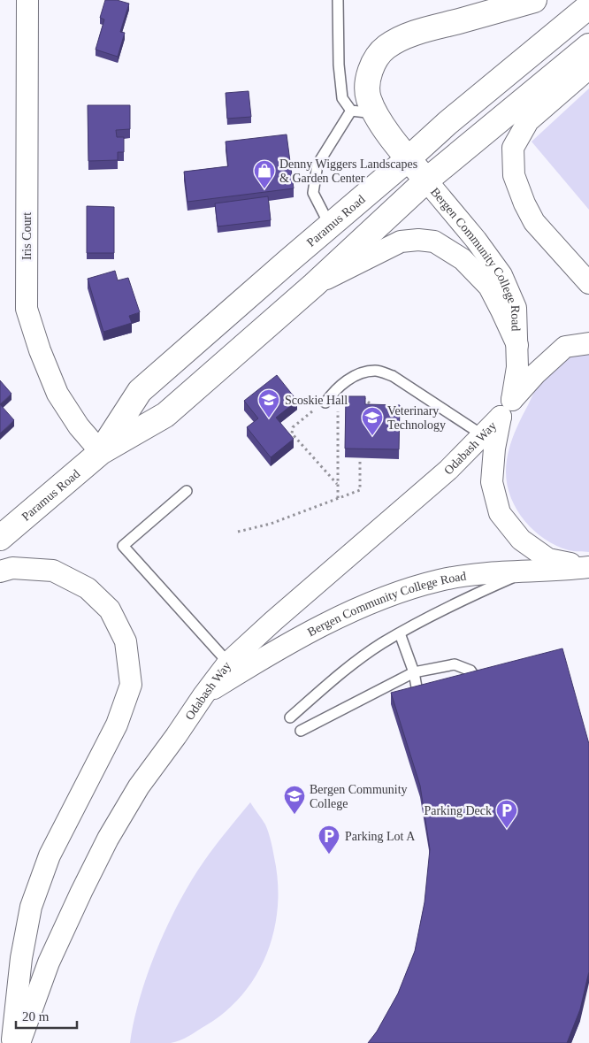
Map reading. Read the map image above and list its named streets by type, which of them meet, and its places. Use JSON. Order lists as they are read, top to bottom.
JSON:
{
  "streets": {
    "main road": ["Paramus Road"],
    "street": ["Iris Court", "Bergen Community College Road", "Odabash Way"]
  },
  "crossings": [
    ["Paramus Road", "Iris Court"],
    ["Paramus Road", "Bergen Community College Road"],
    ["Bergen Community College Road", "Odabash Way"]
  ],
  "places": {
    "shop": ["Denny Wiggers Landscapes & Garden Center"],
    "school or university": ["Scoskie Hall", "Veterinary Technology", "Bergen Community College"],
    "parking": ["Parking Deck", "Parking Lot A"]
  },
  "scale_bar": "20 m"
}
